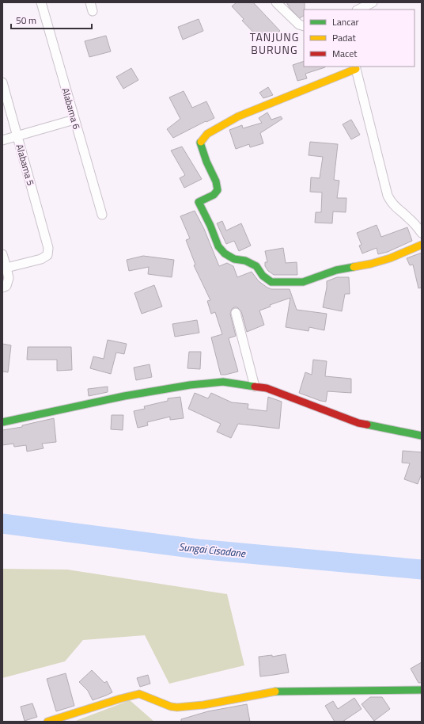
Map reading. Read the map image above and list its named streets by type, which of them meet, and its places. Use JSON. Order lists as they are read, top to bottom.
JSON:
{
  "streets": {
    "street": ["Alabama 6", "Alabama 5"]
  },
  "districts": ["TANJUNG BURUNG"],
  "water": ["Sungai Cisadane"],
  "legend": ["Lancar", "Padat", "Macet"],
  "scale_bar": "50 m"
}
